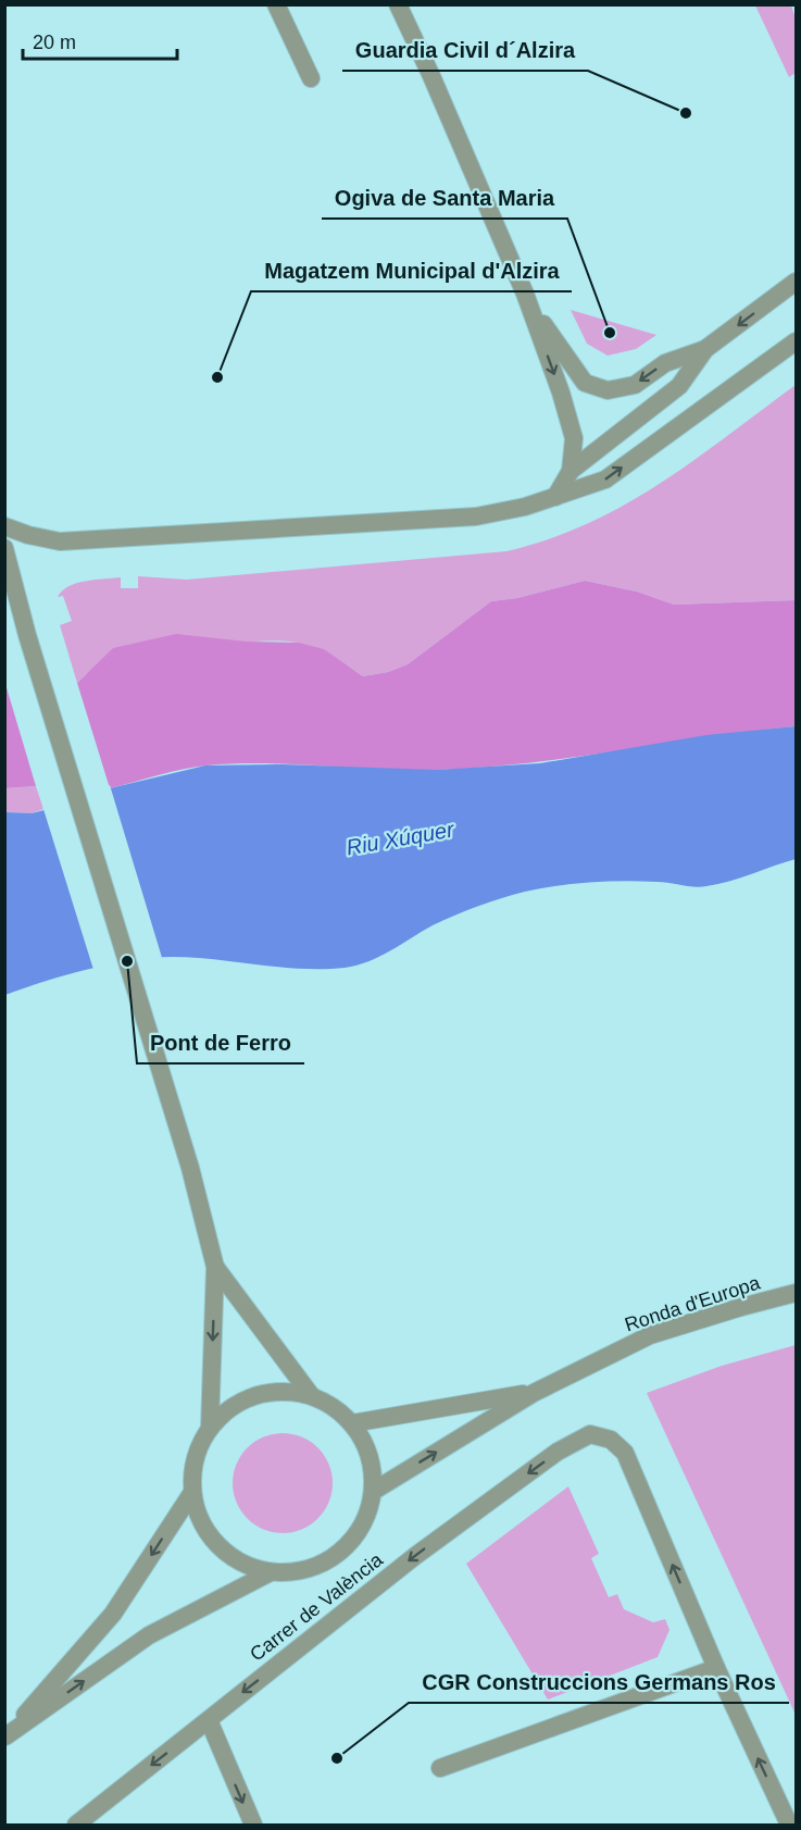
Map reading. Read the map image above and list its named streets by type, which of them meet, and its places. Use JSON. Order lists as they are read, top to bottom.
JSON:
{
  "streets": {
    "street": ["Ronda d'Europa", "Carrer de València"]
  },
  "water": ["Riu Xúquer"],
  "places": [
    "Guardia Civil d´Alzira",
    "Ogiva de Santa Maria",
    "Magatzem Municipal d'Alzira",
    "Pont de Ferro",
    "CGR Construccions Germans Ros"
  ],
  "scale_bar": "20 m"
}
